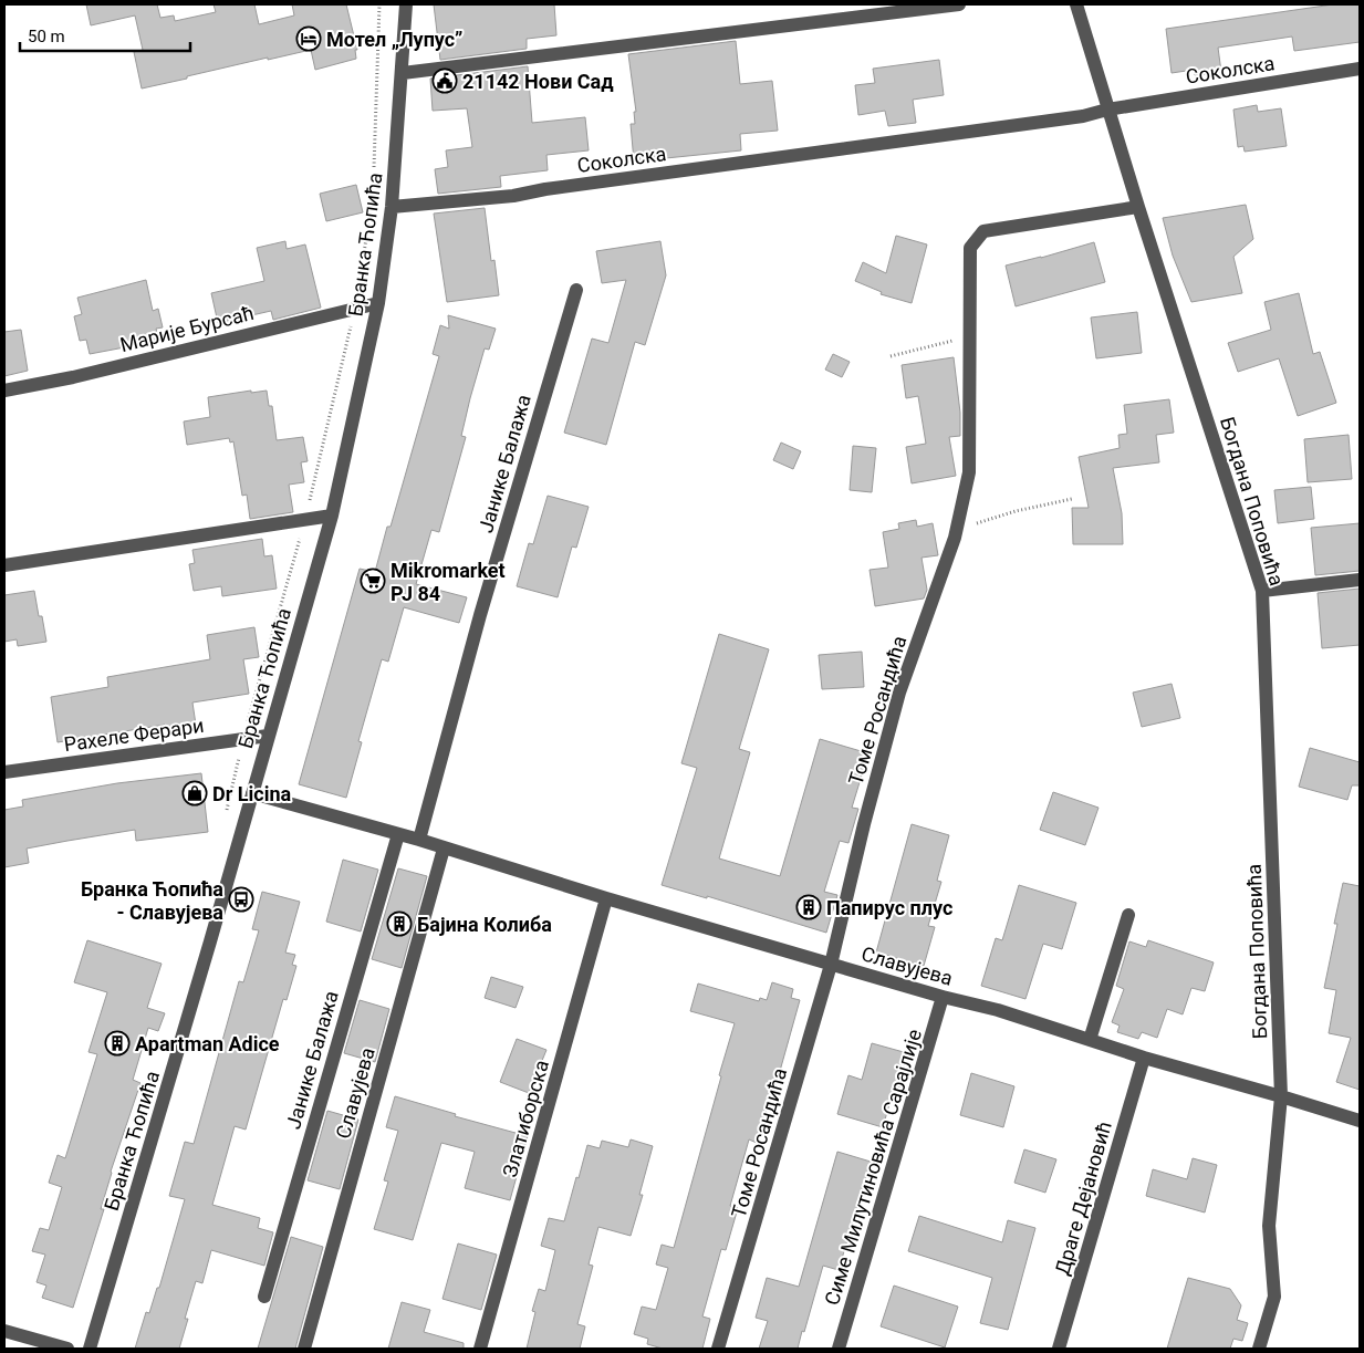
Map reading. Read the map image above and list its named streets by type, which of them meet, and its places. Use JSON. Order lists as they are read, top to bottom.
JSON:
{
  "streets": {
    "street": [
      "Соколска",
      "Бранка Ћопића",
      "Марије Бурсаћ",
      "Јанике Балажа",
      "Богдана Поповића",
      "Томе Росандића",
      "Рахеле Ферари",
      "Славујева",
      "Златиборска",
      "Симе Милутиновића Сарајлије",
      "Драге Дејановић"
    ]
  },
  "crossings": [
    ["Соколска", "Бранка Ћопића"],
    ["Соколска", "Богдана Поповића"],
    ["Бранка Ћопића", "Марије Бурсаћ"],
    ["Бранка Ћопића", "Рахеле Ферари"],
    ["Бранка Ћопића", "Славујева"],
    ["Јанике Балажа", "Славујева"],
    ["Богдана Поповића", "Томе Росандића"],
    ["Богдана Поповића", "Славујева"],
    ["Томе Росандића", "Славујева"],
    ["Славујева", "Златиборска"],
    ["Славујева", "Симе Милутиновића Сарајлије"],
    ["Славујева", "Драге Дејановић"]
  ],
  "places": {
    "hotel": ["Мотел „Лупус”"],
    "public building": ["21142 Нови Сад"],
    "supermarket": ["Mikromarket PJ 84"],
    "shop": ["Dr Licina"],
    "bus stop": ["Бранка Ћопића - Славујева"],
    "building": ["Папирус плус", "Бајина Колиба", "Apartman Adice"]
  },
  "scale_bar": "50 m"
}
